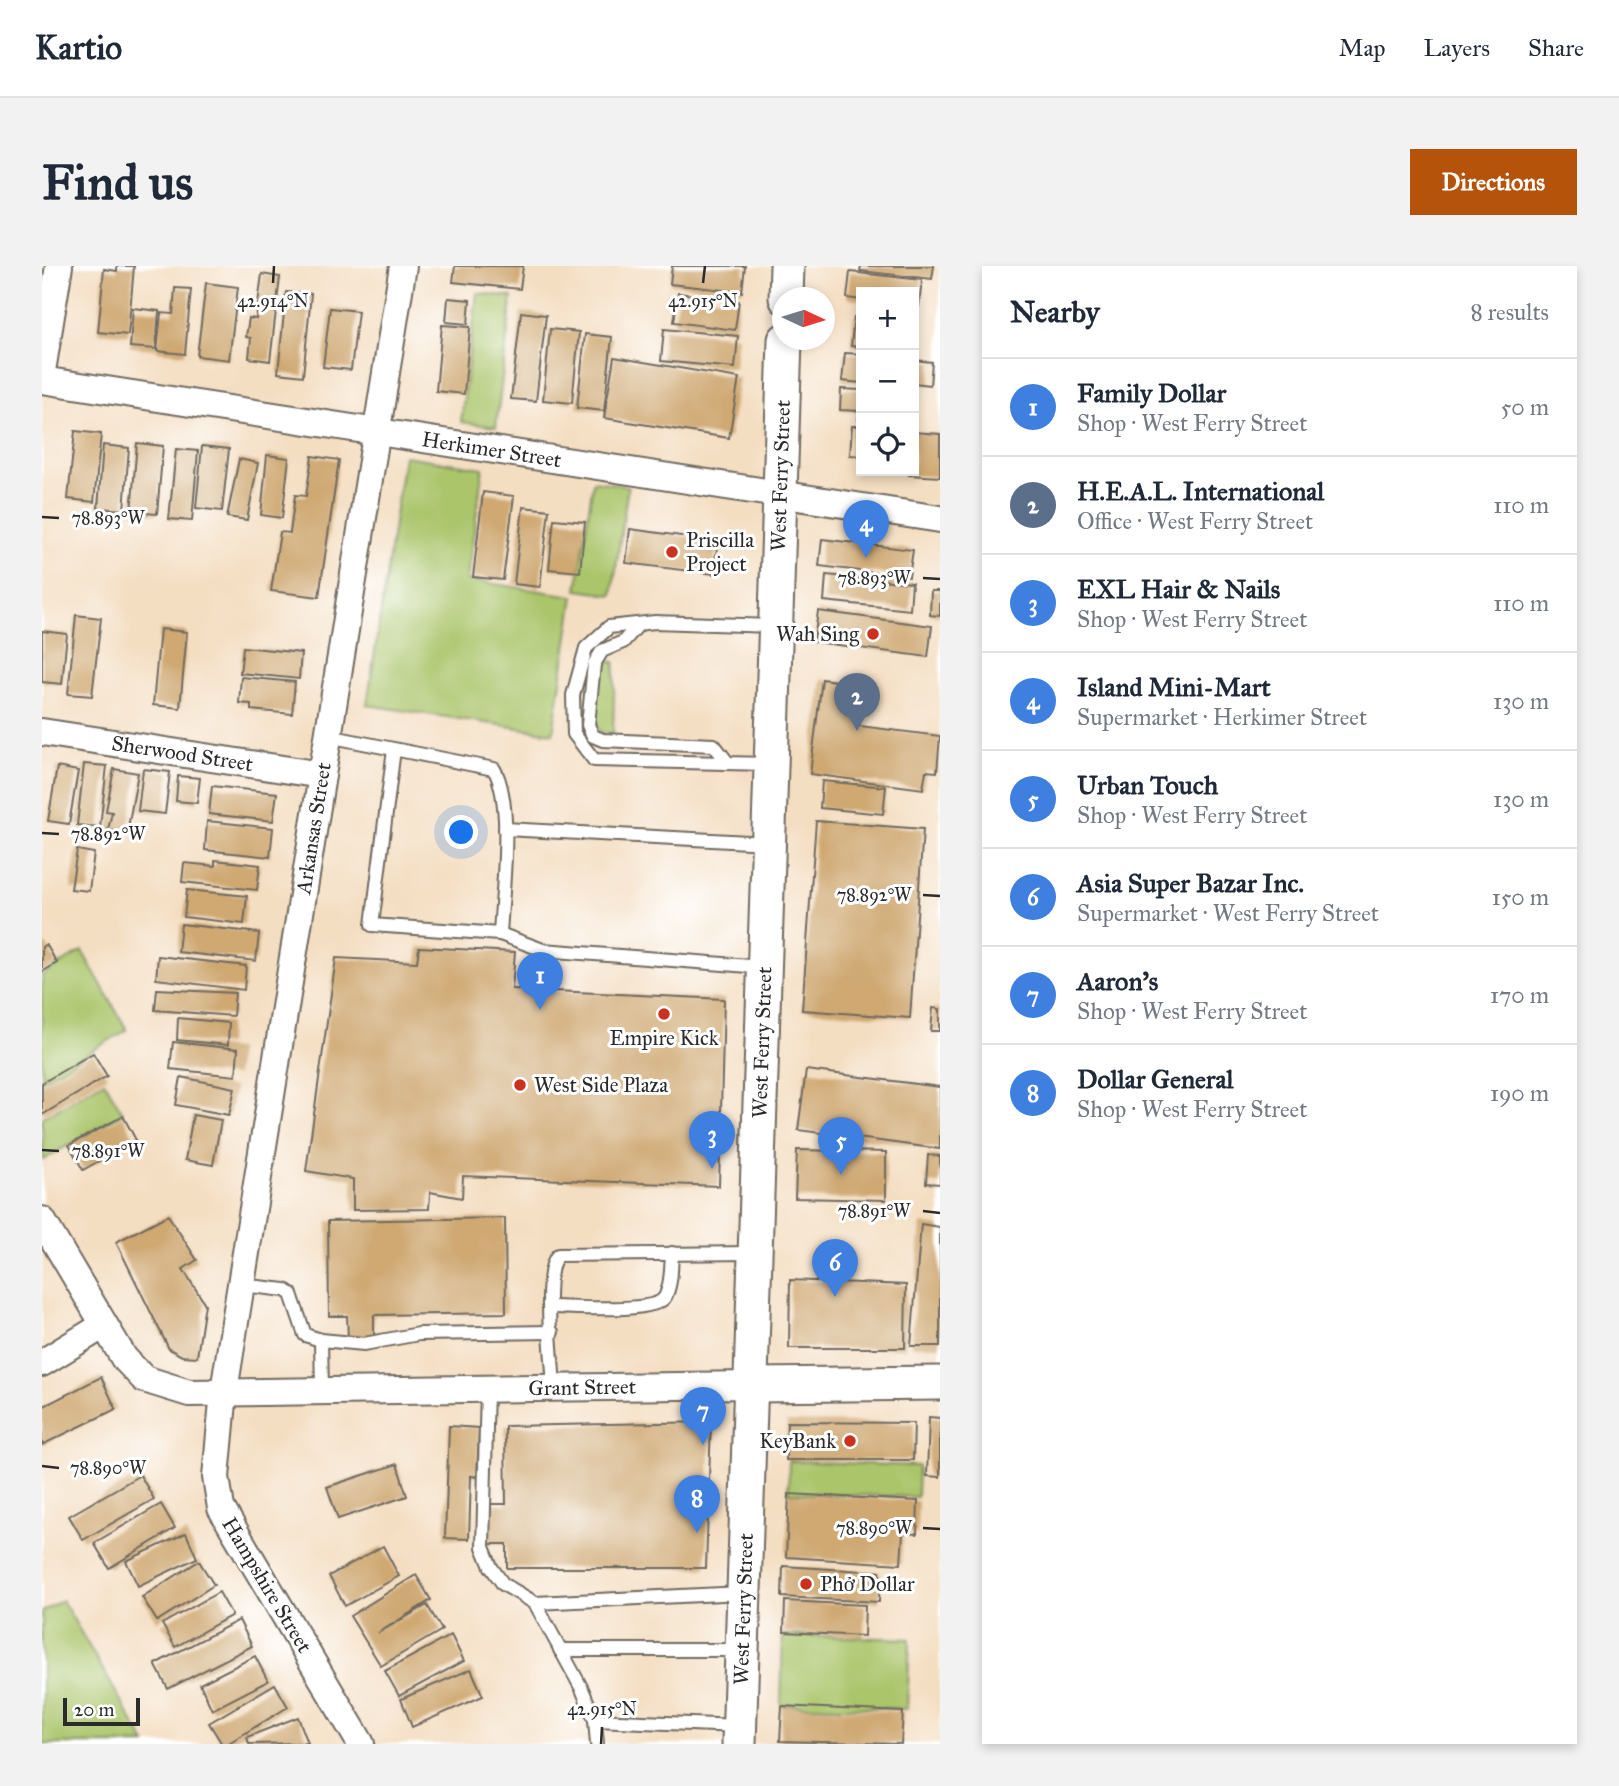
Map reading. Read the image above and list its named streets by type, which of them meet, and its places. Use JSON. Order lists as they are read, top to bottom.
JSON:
{
  "streets": {
    "street": [
      "Herkimer Street",
      "West Ferry Street",
      "Sherwood Street",
      "Arkansas Street",
      "Grant Street",
      "Hampshire Street"
    ]
  },
  "crossings": [
    ["Herkimer Street", "West Ferry Street"],
    ["Herkimer Street", "Arkansas Street"],
    ["West Ferry Street", "Grant Street"],
    ["Sherwood Street", "Arkansas Street"],
    ["Arkansas Street", "Grant Street"],
    ["Arkansas Street", "Hampshire Street"],
    ["Grant Street", "Hampshire Street"]
  ],
  "places": [
    "Priscilla Project",
    "Wah Sing",
    "Empire Kick",
    "West Side Plaza",
    "KeyBank",
    "Phở Dollar"
  ],
  "scale_bar": "20 m",
  "north": "right",
  "page": {
    "header": "Kartio",
    "nav": ["Map", "Layers", "Share"],
    "buttons": "Directions",
    "title": "Find us",
    "heading": ["Nearby", "8 results"],
    "map_buttons": ["+", "−"],
    "list": [
      {
        "mark": "1",
        "name": "Family Dollar",
        "note": "Shop · West Ferry Street",
        "value": "50 m"
      },
      {
        "mark": "2",
        "name": "H.E.A.L. International",
        "note": "Office · West Ferry Street",
        "value": "110 m"
      },
      {
        "mark": "3",
        "name": "EXL Hair & Nails",
        "note": "Shop · West Ferry Street",
        "value": "110 m"
      },
      {
        "mark": "4",
        "name": "Island Mini-Mart",
        "note": "Supermarket · Herkimer Street",
        "value": "130 m"
      },
      {
        "mark": "5",
        "name": "Urban Touch",
        "note": "Shop · West Ferry Street",
        "value": "130 m"
      },
      {
        "mark": "6",
        "name": "Asia Super Bazar Inc.",
        "note": "Supermarket · West Ferry Street",
        "value": "150 m"
      },
      {
        "mark": "7",
        "name": "Aaron's",
        "note": "Shop · West Ferry Street",
        "value": "170 m"
      },
      {
        "mark": "8",
        "name": "Dollar General",
        "note": "Shop · West Ferry Street",
        "value": "190 m"
      }
    ],
    "pins": [
      "4",
      "2",
      "1",
      "3",
      "5",
      "6",
      "7",
      "8"
    ],
    "scale": "20 m"
  },
  "coordinates": [
    "42.914°N",
    "42.915°N",
    "78.893°W",
    "78.892°W",
    "78.891°W",
    "78.890°W"
  ]
}
